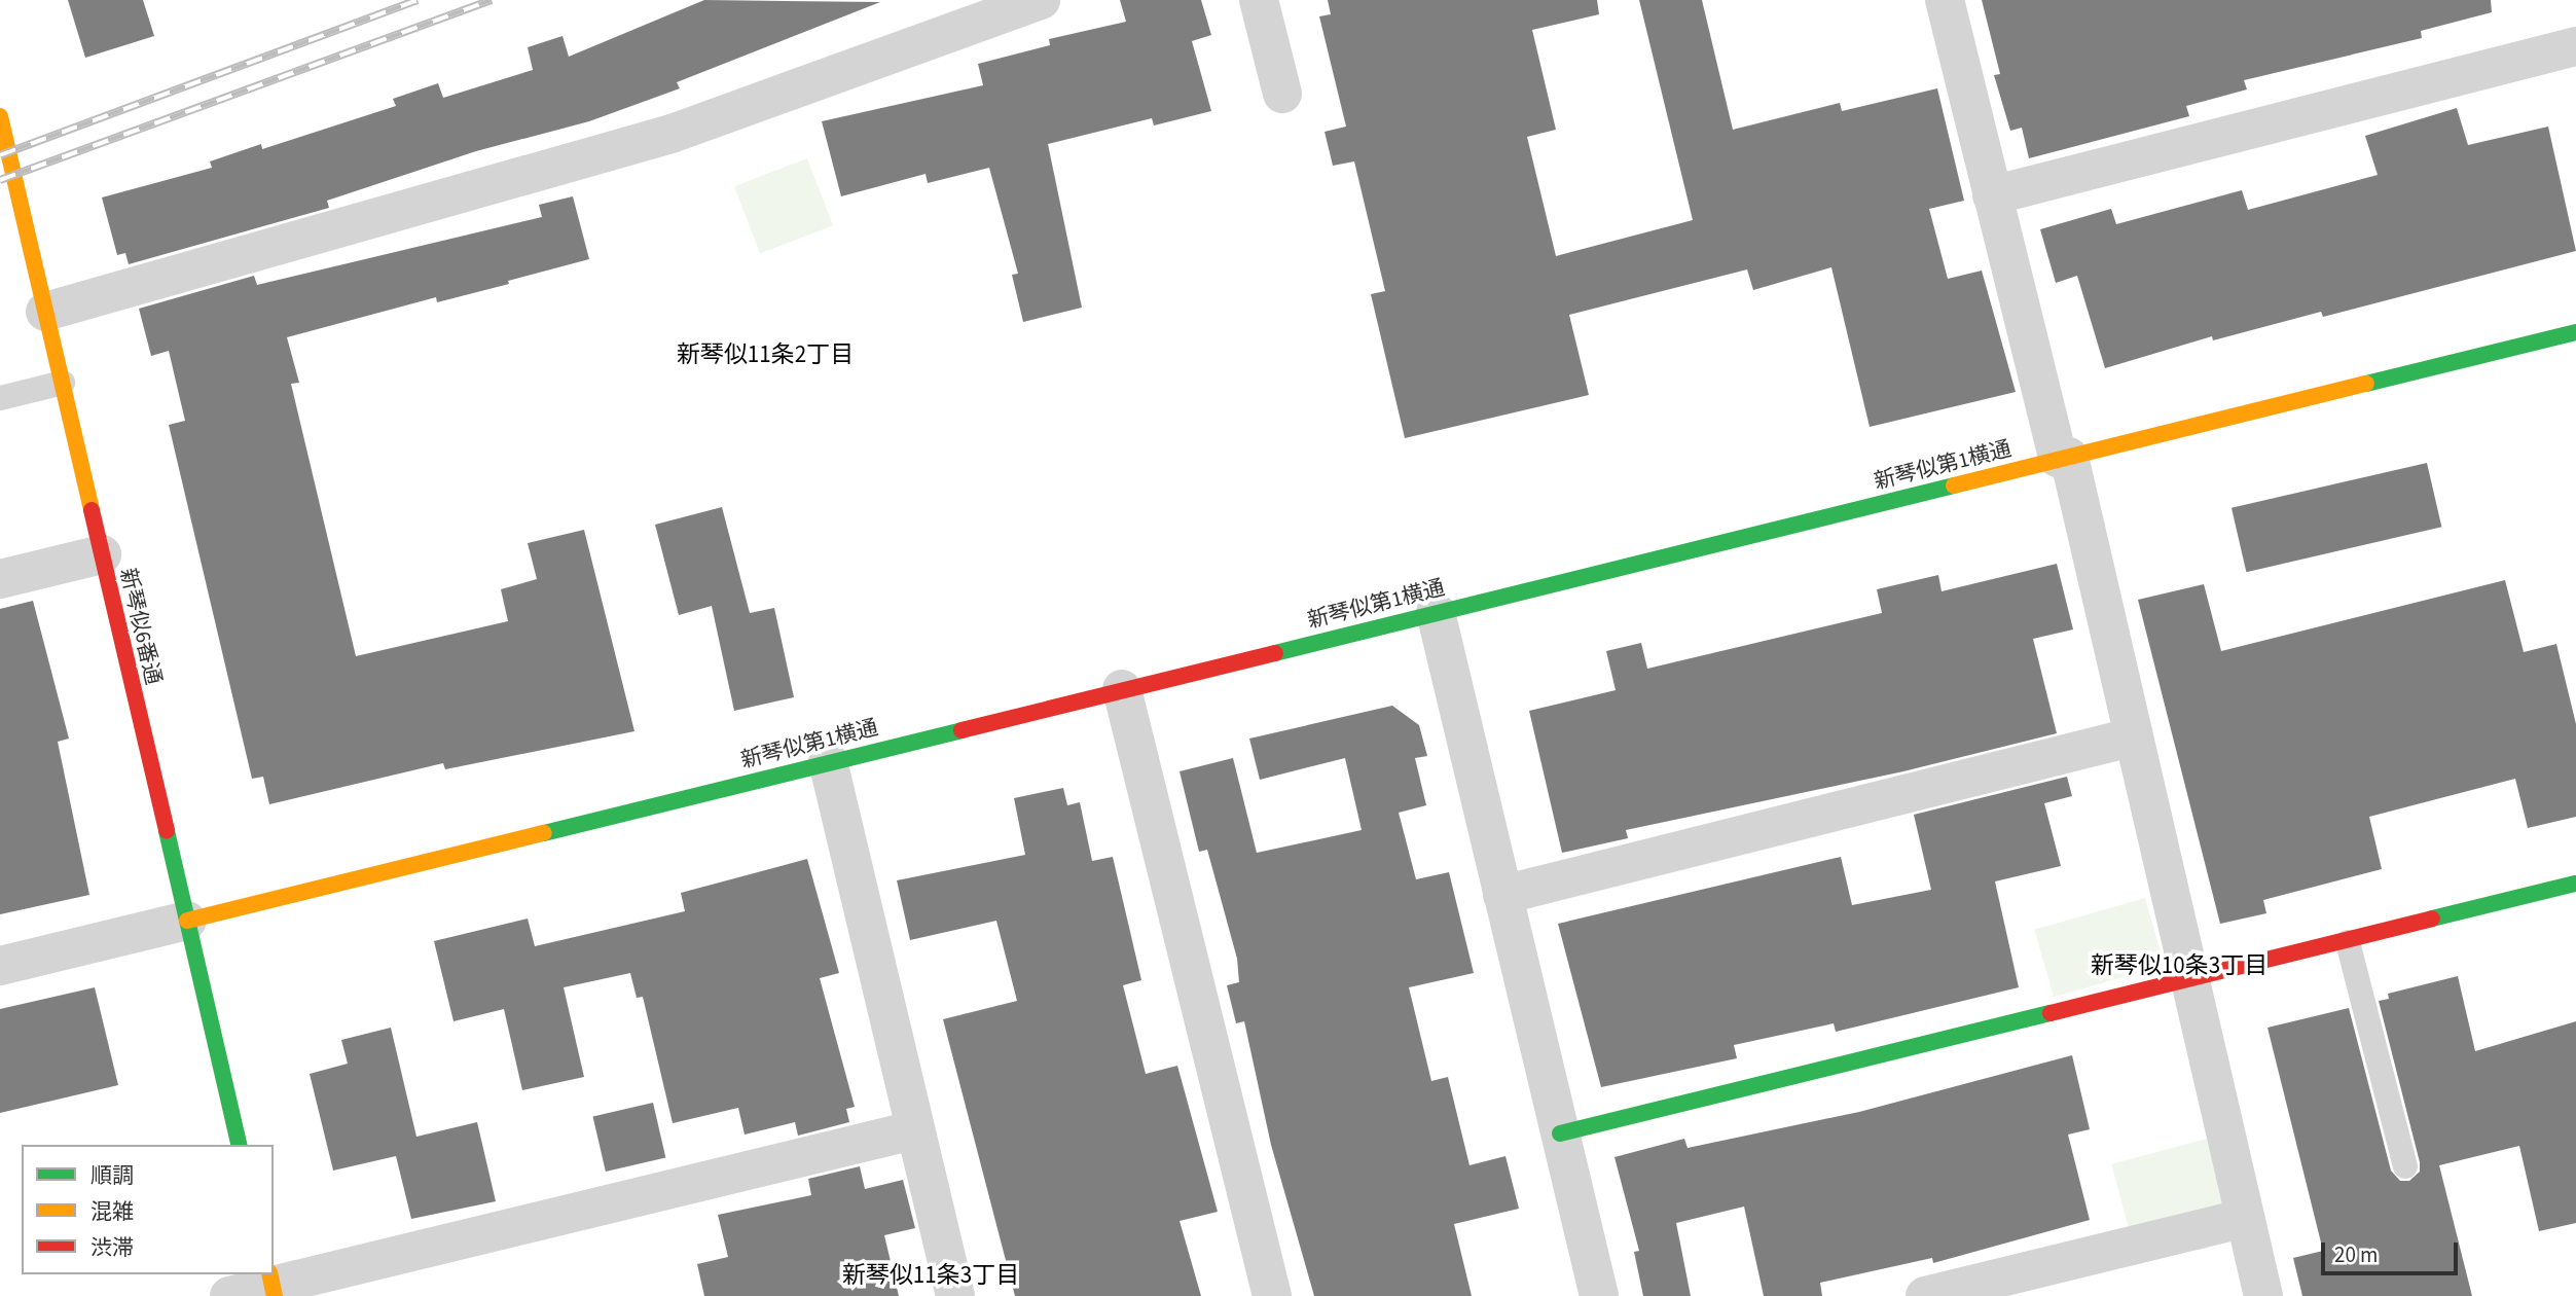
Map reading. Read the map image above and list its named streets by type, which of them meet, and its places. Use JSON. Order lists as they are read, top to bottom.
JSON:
{
  "streets": {
    "street": ["新琴似第1横通", "新琴似6番通"]
  },
  "crossings": [
    ["新琴似第1横通", "新琴似6番通"]
  ],
  "districts": ["新琴似11条2丁目", "新琴似10条3丁目", "新琴似11条3丁目"],
  "legend": ["順調", "混雑", "渋滞"],
  "scale_bar": "20 m"
}
